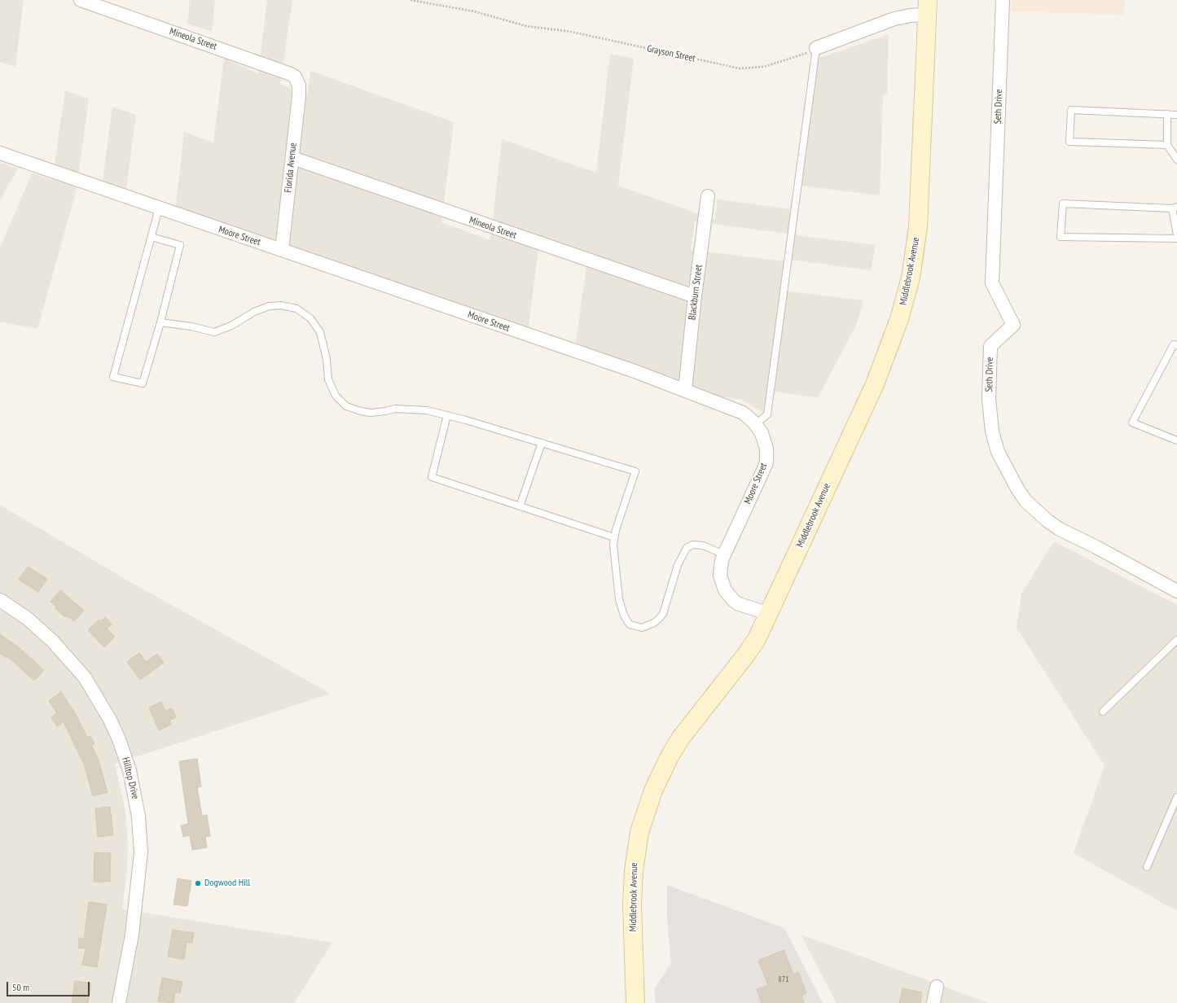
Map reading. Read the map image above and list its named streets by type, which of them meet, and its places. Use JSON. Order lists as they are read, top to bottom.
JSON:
{
  "streets": {
    "main road": ["Middlebrook Avenue"],
    "street": [
      "Mineola Street",
      "Seth Drive",
      "Florida Avenue",
      "Moore Street",
      "Blackburn Street",
      "Hilltop Drive"
    ],
    "path": ["Grayson Street"]
  },
  "crossings": [
    ["Mineola Street", "Florida Avenue"],
    ["Mineola Street", "Blackburn Street"],
    ["Florida Avenue", "Moore Street"],
    ["Moore Street", "Middlebrook Avenue"],
    ["Moore Street", "Blackburn Street"]
  ],
  "places": ["Dogwood Hill"],
  "house_numbers": ["871"],
  "scale_bar": "50 m"
}
